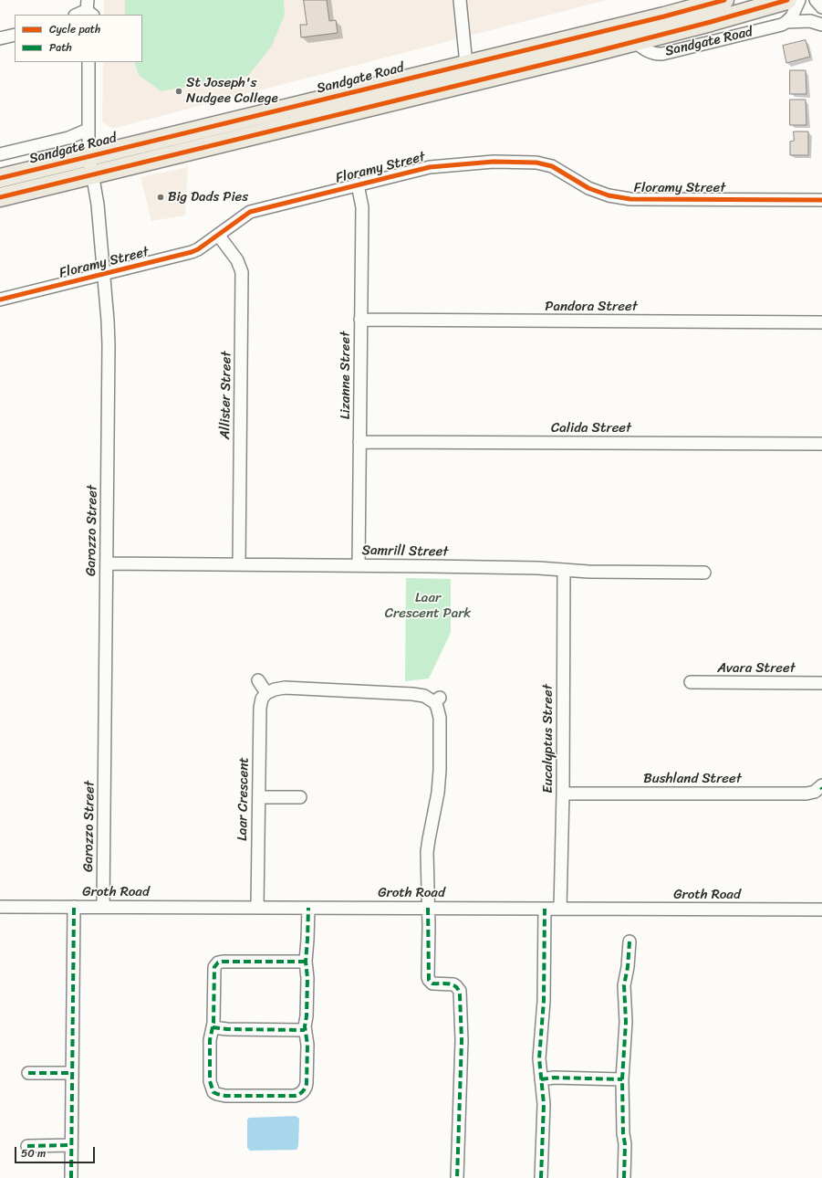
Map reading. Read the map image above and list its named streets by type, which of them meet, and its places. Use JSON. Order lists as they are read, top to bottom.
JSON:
{
  "streets": {
    "highway": ["Sandgate Road"],
    "street": [
      "Floramy Street",
      "Pandora Street",
      "Lizanne Street",
      "Allister Street",
      "Calida Street",
      "Garozzo Street",
      "Samrill Street",
      "Avara Street",
      "Eucalyptus Street",
      "Bushland Street",
      "Laar Crescent",
      "Groth Road"
    ]
  },
  "crossings": [
    ["Sandgate Road", "Garozzo Street"],
    ["Floramy Street", "Lizanne Street"],
    ["Floramy Street", "Allister Street"],
    ["Floramy Street", "Garozzo Street"],
    ["Pandora Street", "Lizanne Street"],
    ["Lizanne Street", "Calida Street"],
    ["Lizanne Street", "Samrill Street"],
    ["Allister Street", "Samrill Street"],
    ["Garozzo Street", "Samrill Street"],
    ["Garozzo Street", "Groth Road"],
    ["Samrill Street", "Eucalyptus Street"],
    ["Eucalyptus Street", "Bushland Street"],
    ["Eucalyptus Street", "Groth Road"],
    ["Laar Crescent", "Groth Road"]
  ],
  "parks": ["Laar Crescent Park"],
  "places": ["St Joseph's Nudgee College", "Big Dads Pies"],
  "legend": ["Cycle path", "Path"],
  "scale_bar": "50 m"
}
